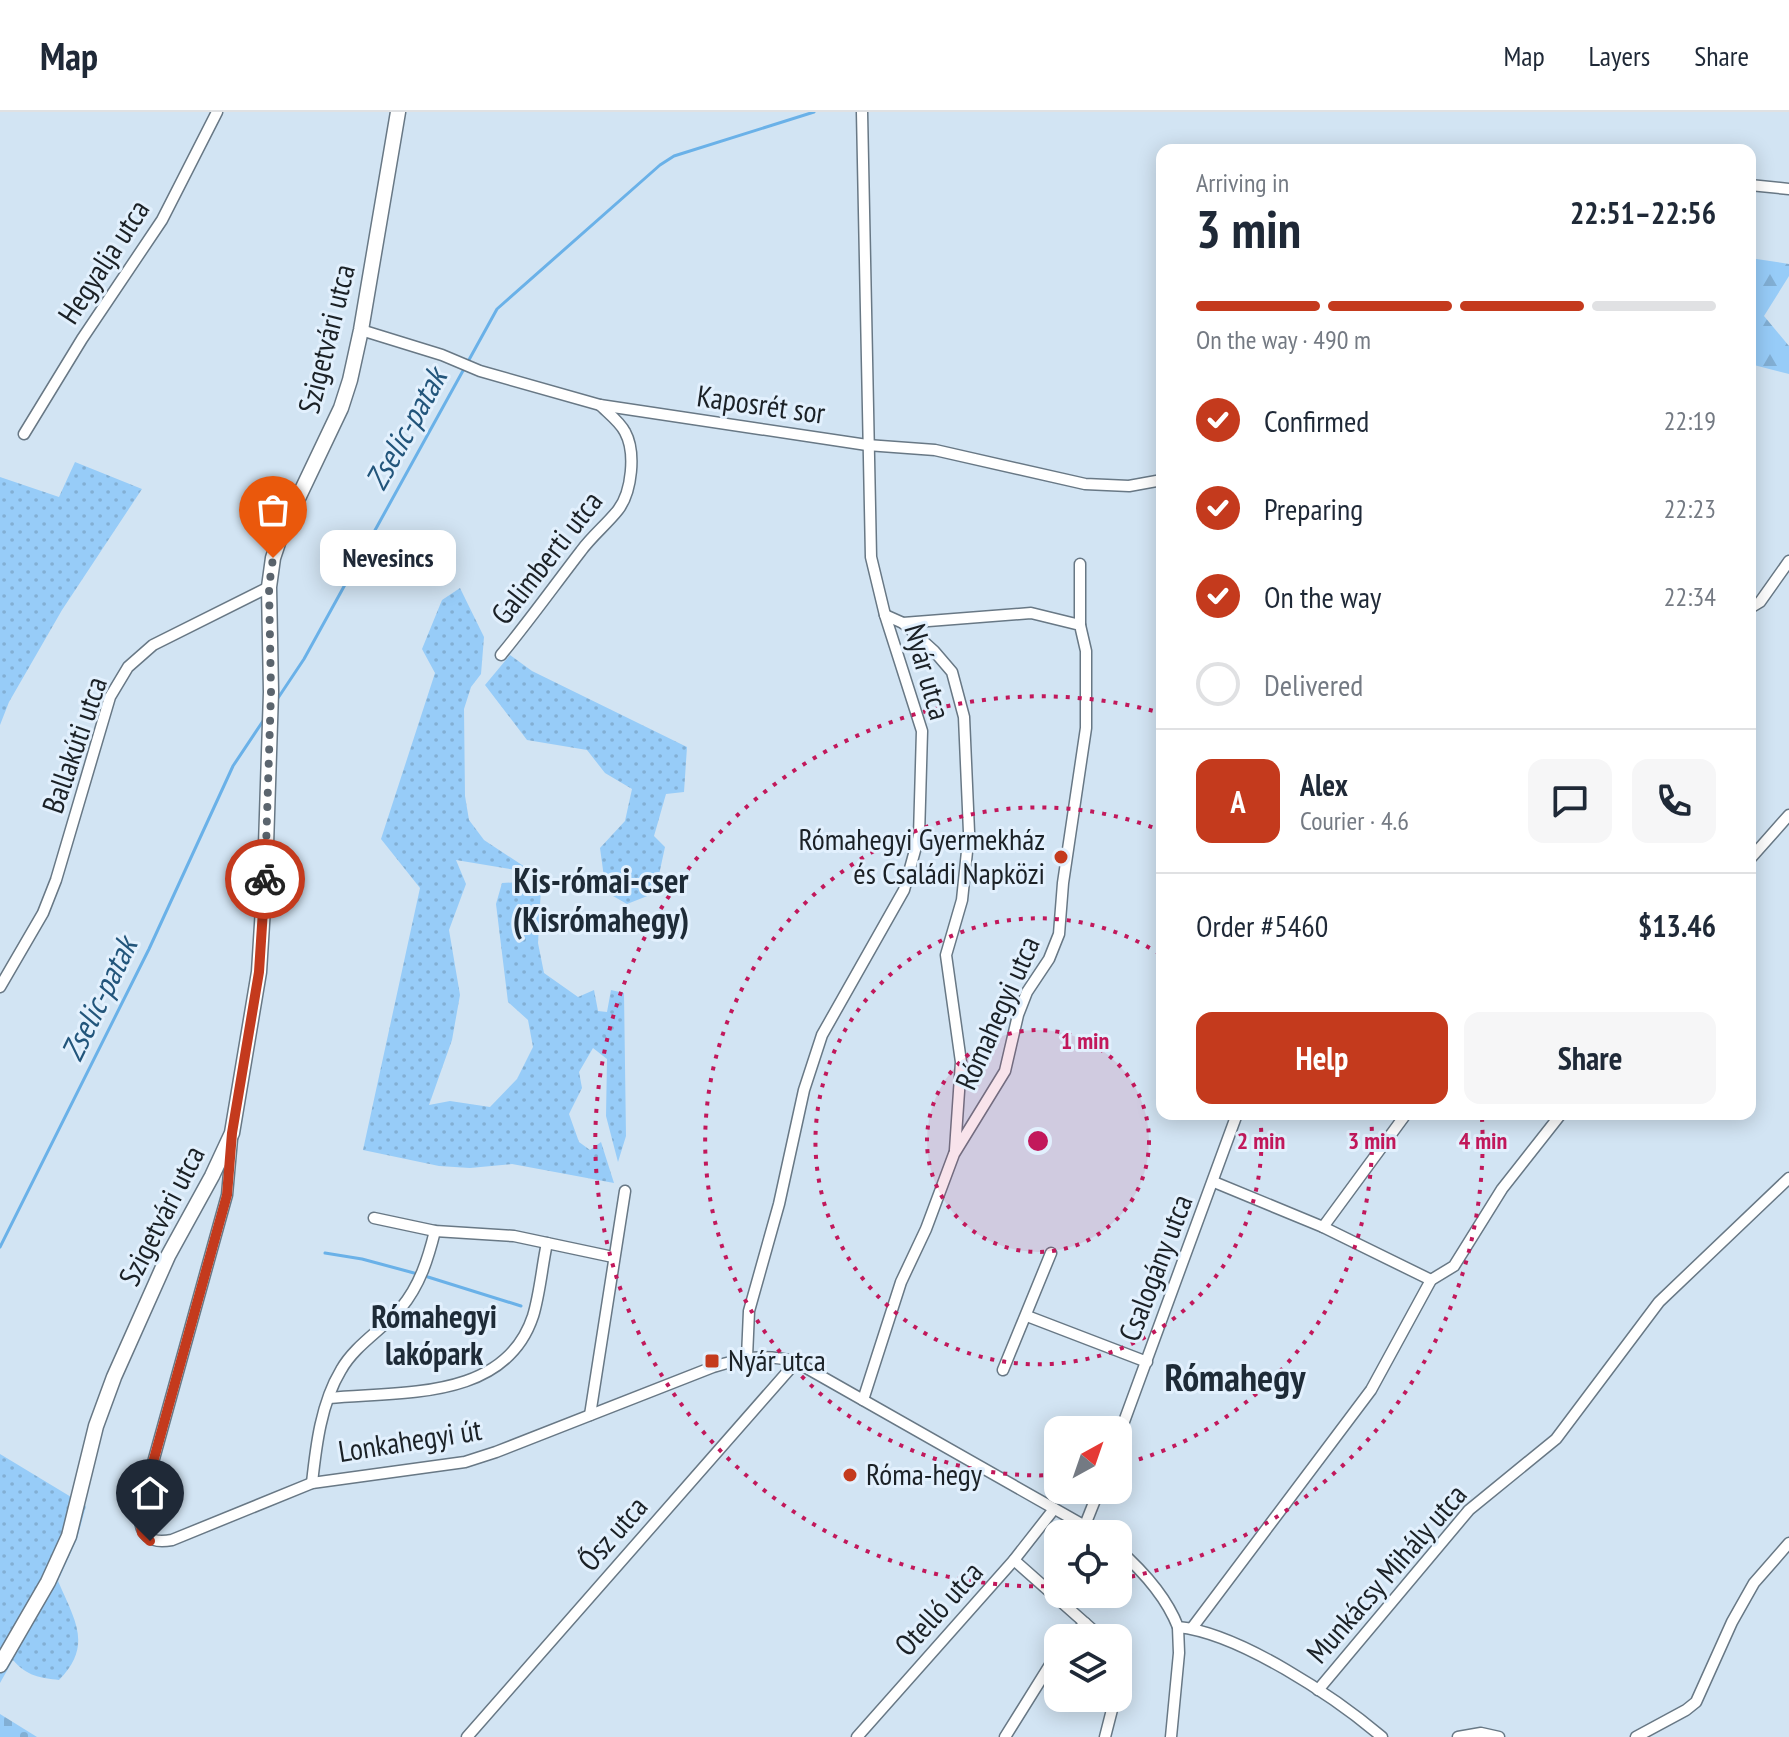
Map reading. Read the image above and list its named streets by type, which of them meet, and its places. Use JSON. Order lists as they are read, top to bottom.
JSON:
{
  "streets": {
    "street": [
      "Hegyalja utca",
      "Szigetvári utca",
      "Kaposrét sor",
      "Galimberti utca",
      "Nyár utca",
      "Ballakúti utca",
      "Rómahegyi utca",
      "Csalogány utca",
      "Lonkahegyi út",
      "Ősz utca",
      "Munkácsy Mihály utca",
      "Otelló utca"
    ]
  },
  "crossings": [
    ["Szigetvári utca", "Kaposrét sor"],
    ["Szigetvári utca", "Ballakúti utca"],
    ["Szigetvári utca", "Lonkahegyi út"],
    ["Kaposrét sor", "Galimberti utca"],
    ["Kaposrét sor", "Nyár utca"],
    ["Nyár utca", "Lonkahegyi út"],
    ["Rómahegyi utca", "Lonkahegyi út"],
    ["Lonkahegyi út", "Ősz utca"],
    ["Lonkahegyi út", "Otelló utca"]
  ],
  "districts": ["Kis-római-cser (Kisrómahegy)", "Rómahegyi lakópark", "Rómahegy"],
  "water": ["Zselic-patak"],
  "places": {
    "other": ["Nevesincs", "Rómahegyi Gyermekház és Családi Napközi", "Róma-hegy"],
    "transit": ["Nyár utca"]
  },
  "north": "top right",
  "page": {
    "header": "Map",
    "nav": ["Map", "Layers", "Share"],
    "heading": ["3 min", "Arriving in", "22:51–22:56"],
    "panel": [
      "Alex",
      "Courier · 4.6",
      "Order #5460",
      "$13.46"
    ],
    "bar": "On the way · 490 m",
    "list": [
      ["Confirmed", "22:19"],
      ["Preparing", "22:23"],
      ["On the way", "22:34"],
      "Delivered"
    ],
    "bubble": "Nevesincs",
    "round": "A",
    "buttons": ["Help", "Share"]
  },
  "rings": [
    "1 min",
    "2 min",
    "3 min",
    "4 min"
  ]
}
